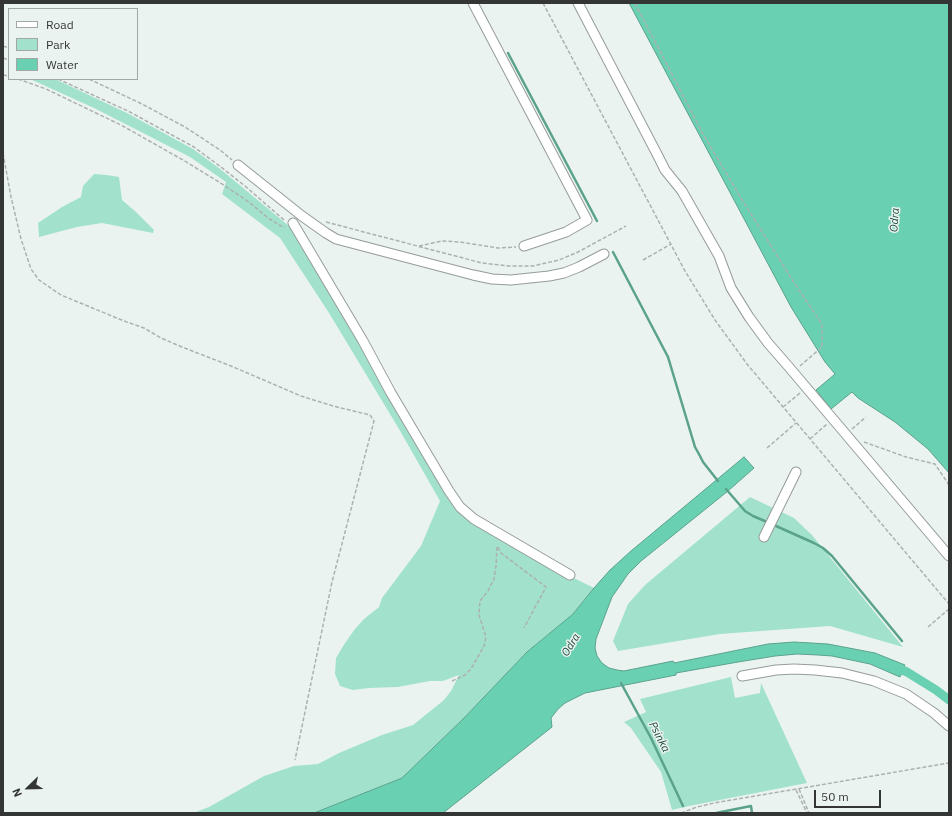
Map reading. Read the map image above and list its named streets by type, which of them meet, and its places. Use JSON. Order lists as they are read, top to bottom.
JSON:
{
  "water": ["Odra", "Psinka"],
  "legend": ["Road", "Park", "Water"],
  "scale_bar": "50 m",
  "north": "bottom left"
}
